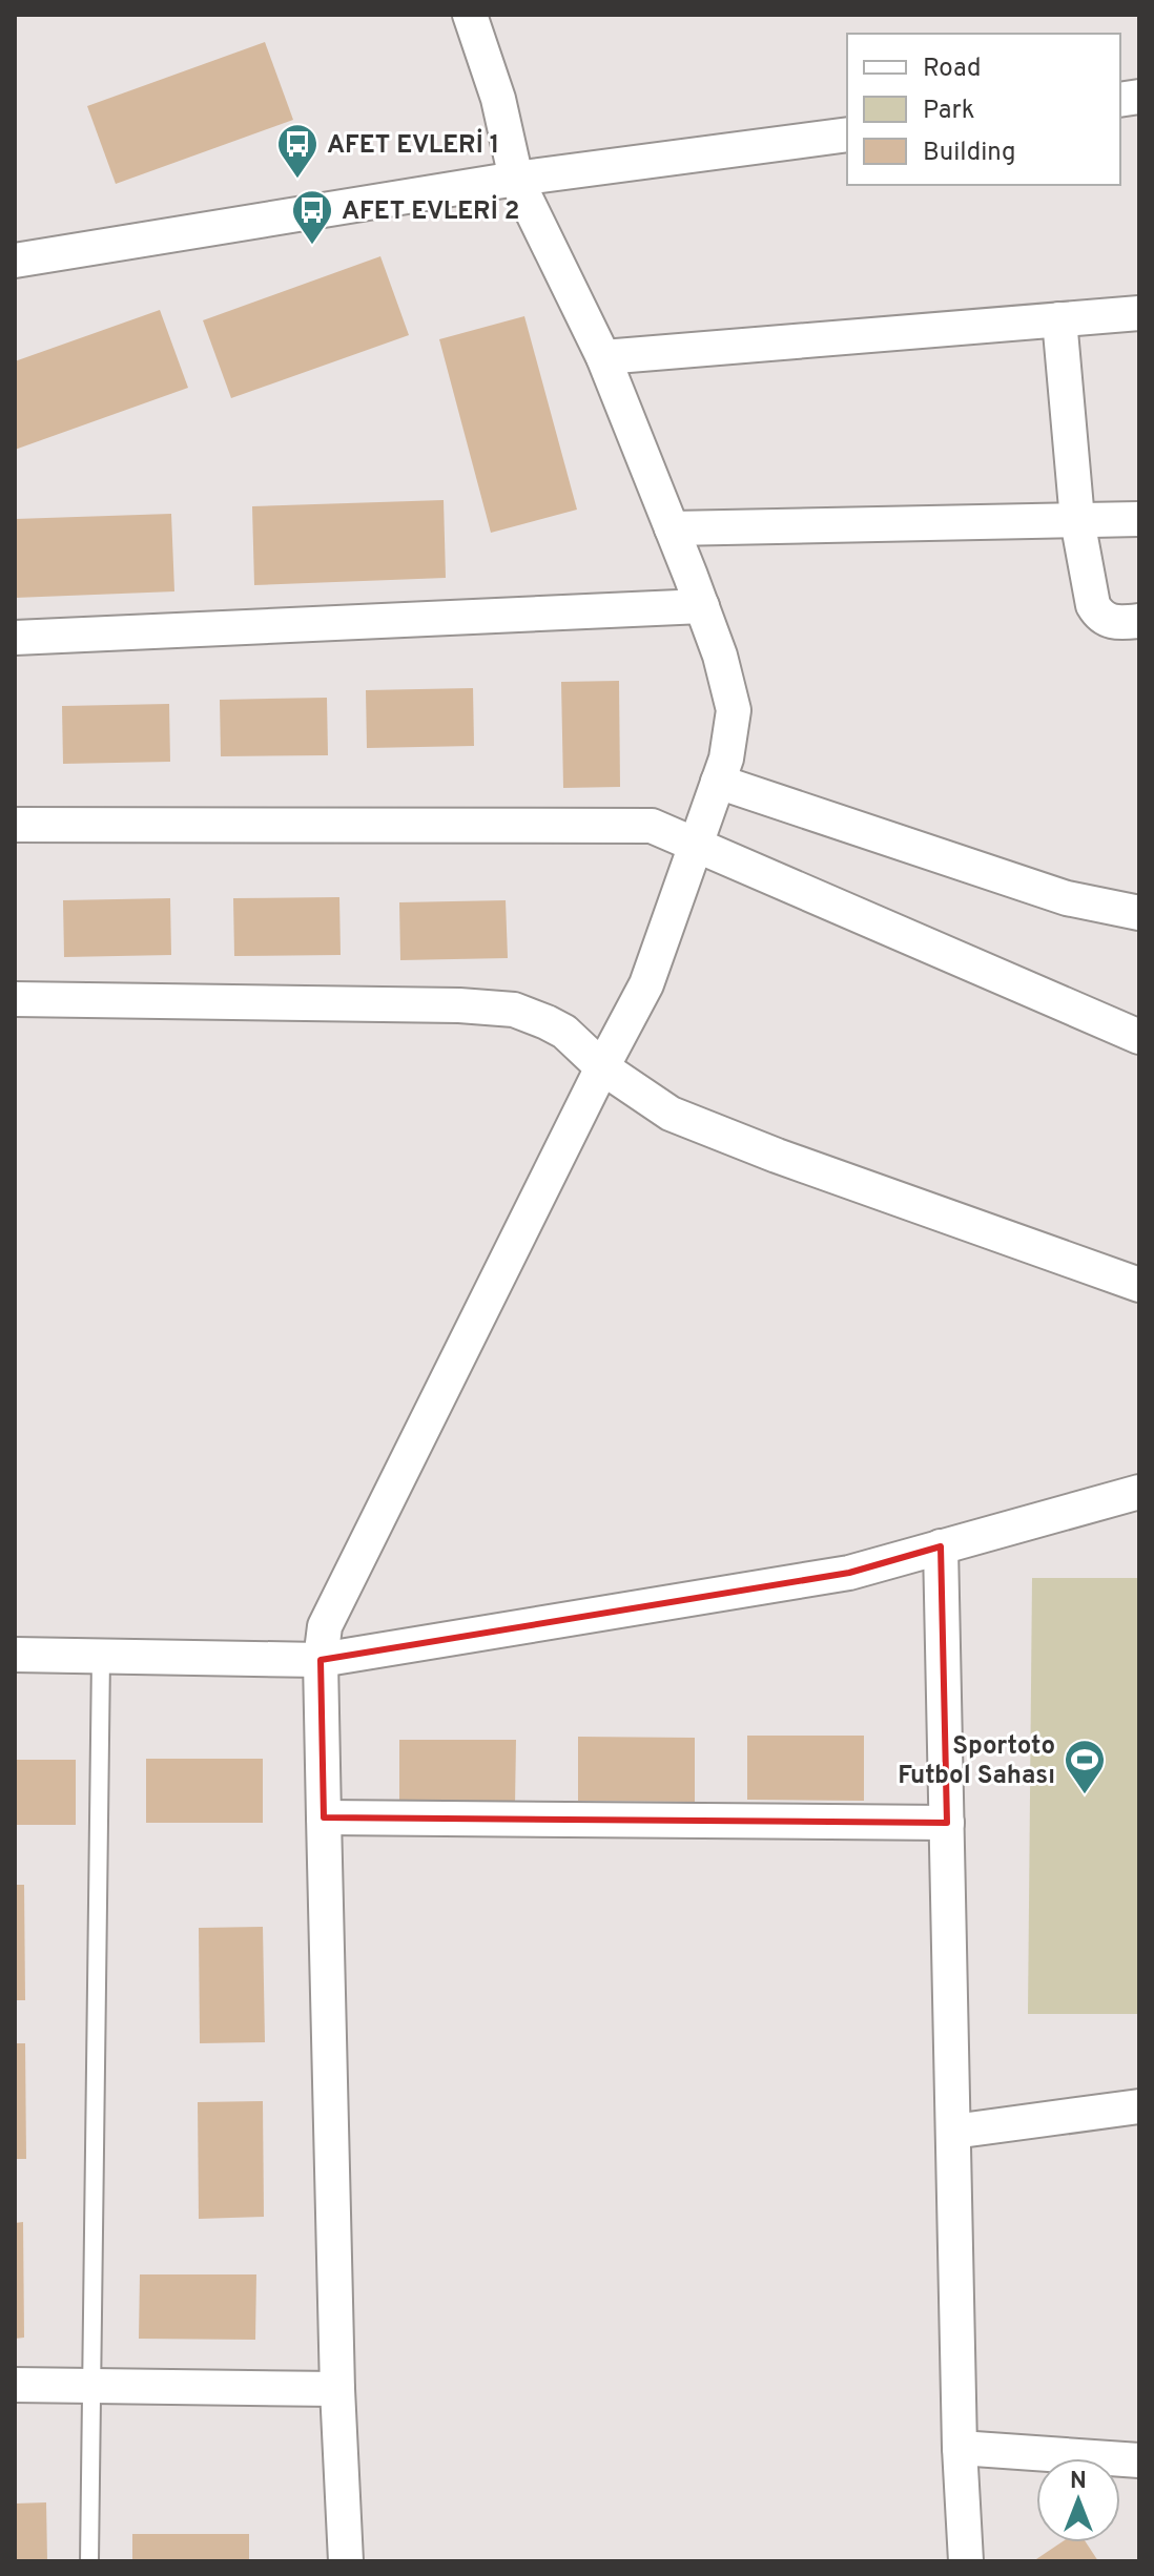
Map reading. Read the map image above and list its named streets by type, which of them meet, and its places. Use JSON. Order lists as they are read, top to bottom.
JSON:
{
  "places": {
    "bus stop": ["AFET EVLERİ 1", "AFET EVLERİ 2"],
    "sports": ["Sportoto Futbol Sahası"]
  },
  "legend": ["Road", "Park", "Building"],
  "north": "top"
}
